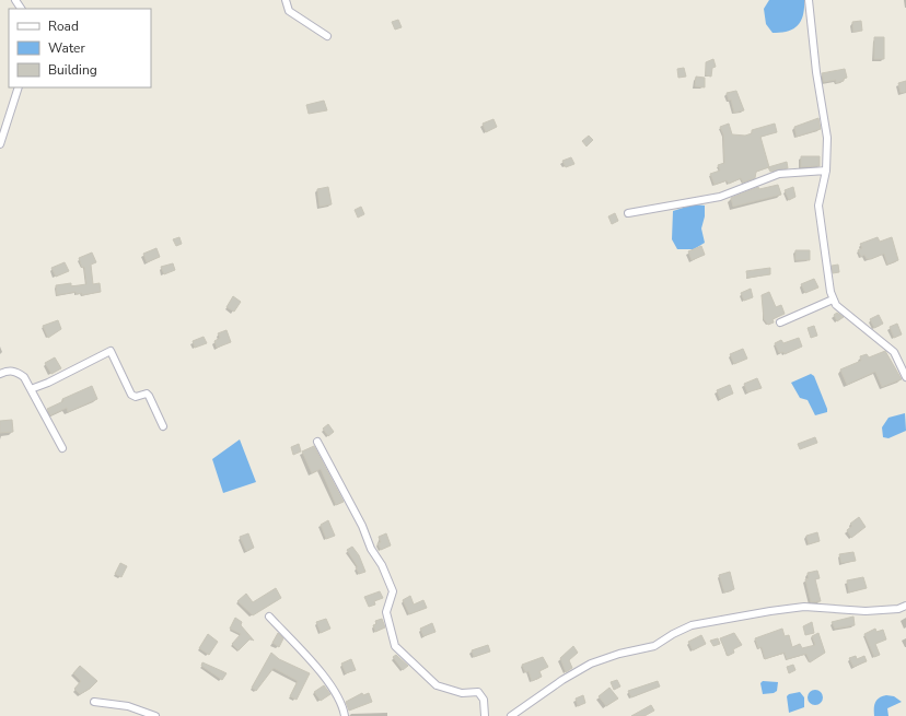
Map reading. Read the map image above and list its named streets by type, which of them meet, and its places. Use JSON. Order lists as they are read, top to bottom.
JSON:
{
  "legend": ["Road", "Water", "Building"]
}
